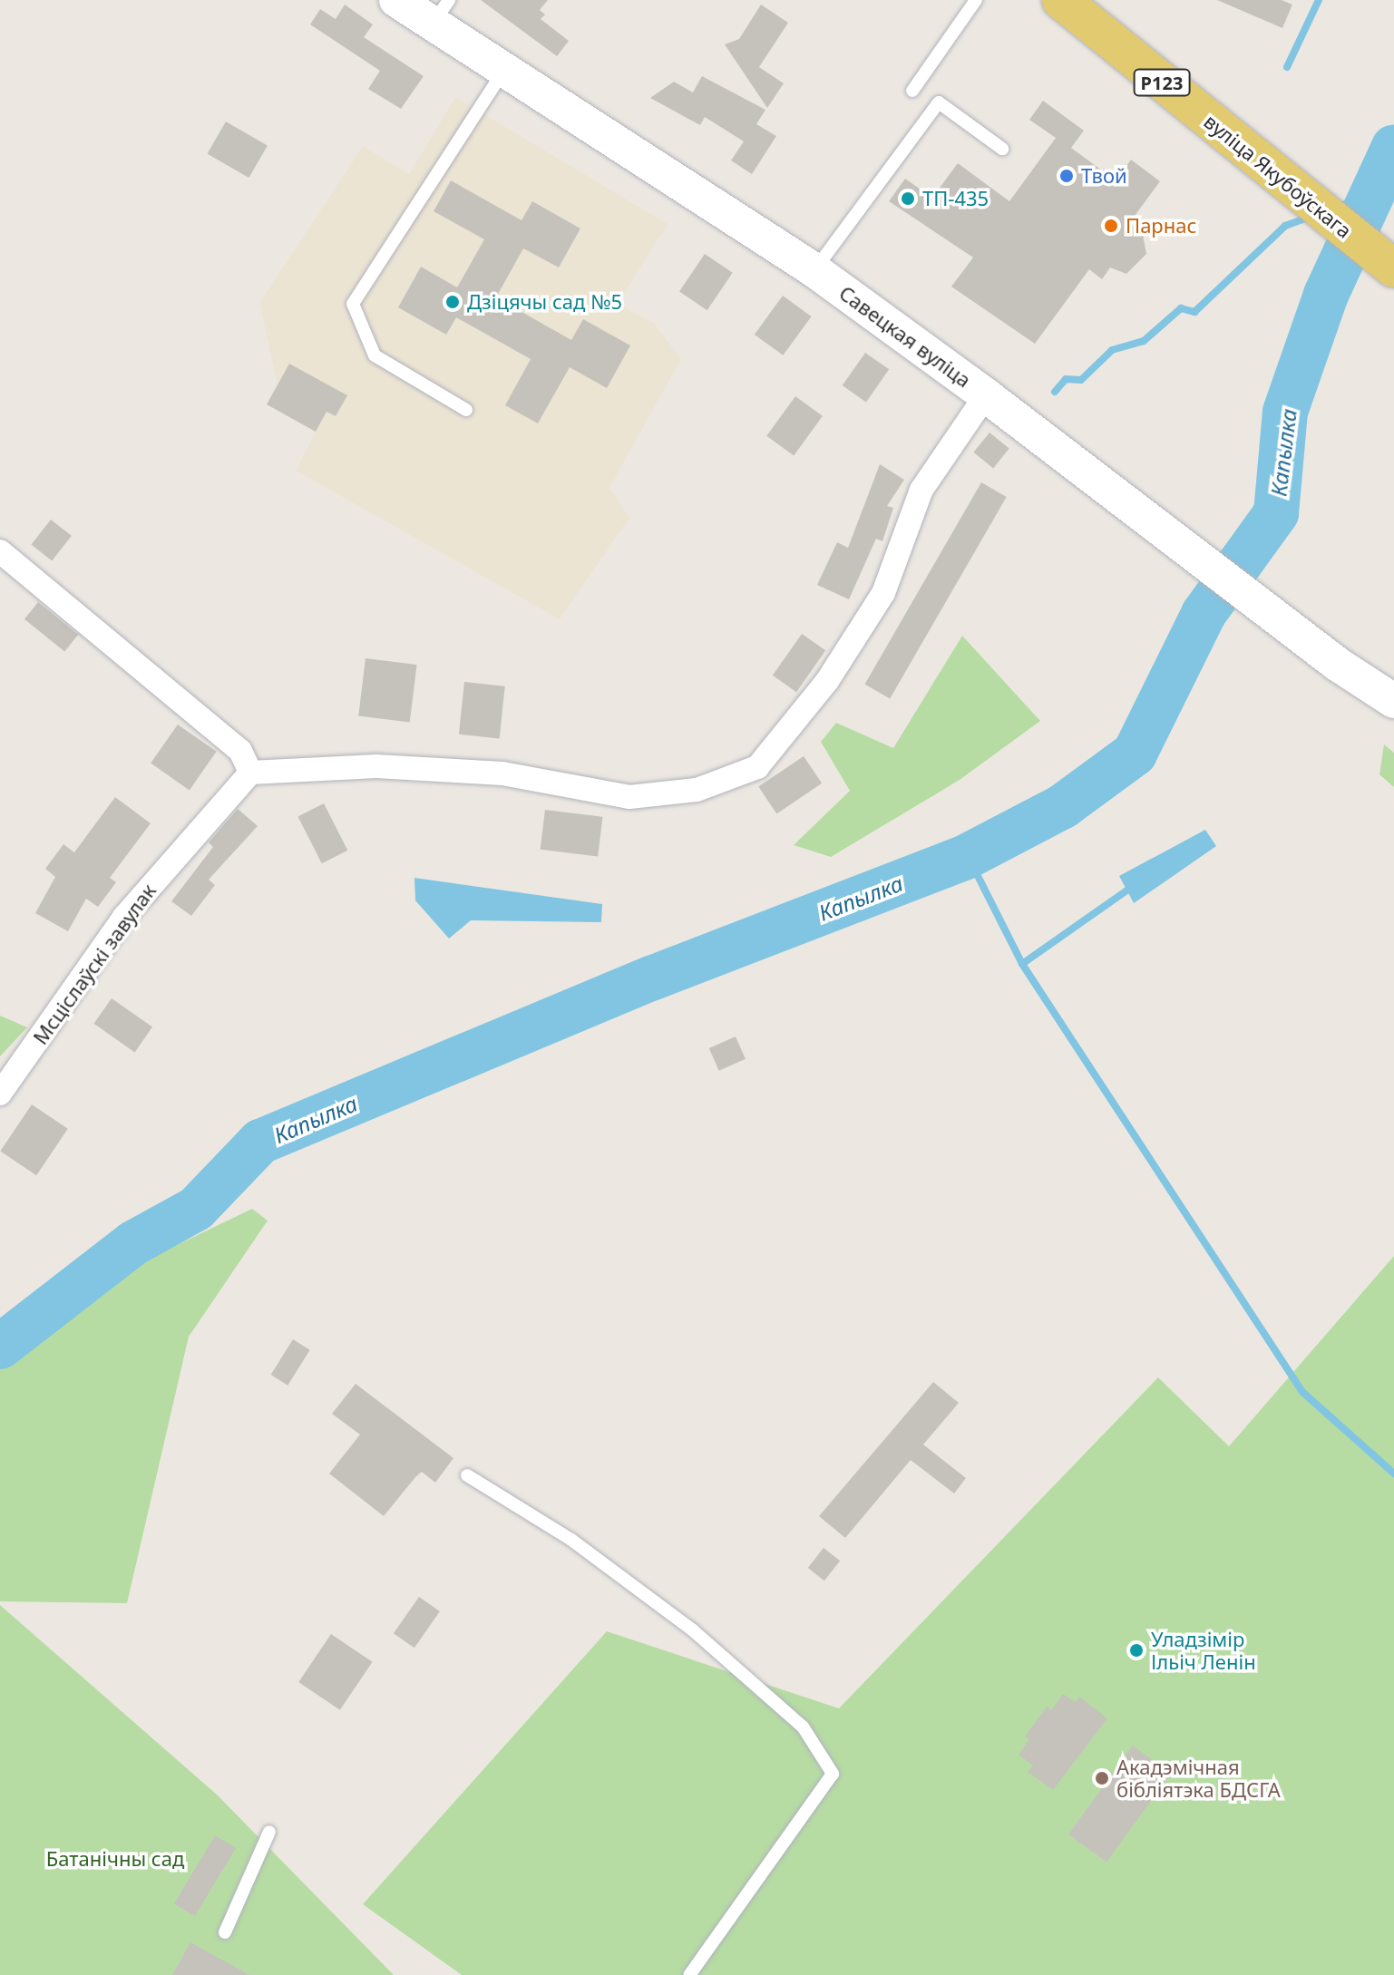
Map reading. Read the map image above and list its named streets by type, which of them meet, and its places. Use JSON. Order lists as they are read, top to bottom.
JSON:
{
  "streets": {
    "main road": ["Р123", "вуліца Якубоўскага", "Савецкая вуліца"],
    "street": ["Мсціслаўскі завулак"]
  },
  "water": ["Капылка"],
  "parks": ["Батанічны сад"],
  "places": [
    "Твой",
    "ТП-435",
    "Парнас",
    "Дзіцячы сад №5",
    "Уладзімір Ільіч Ленін",
    "Акадэмічная бібліятэка БДСГА"
  ]
}
